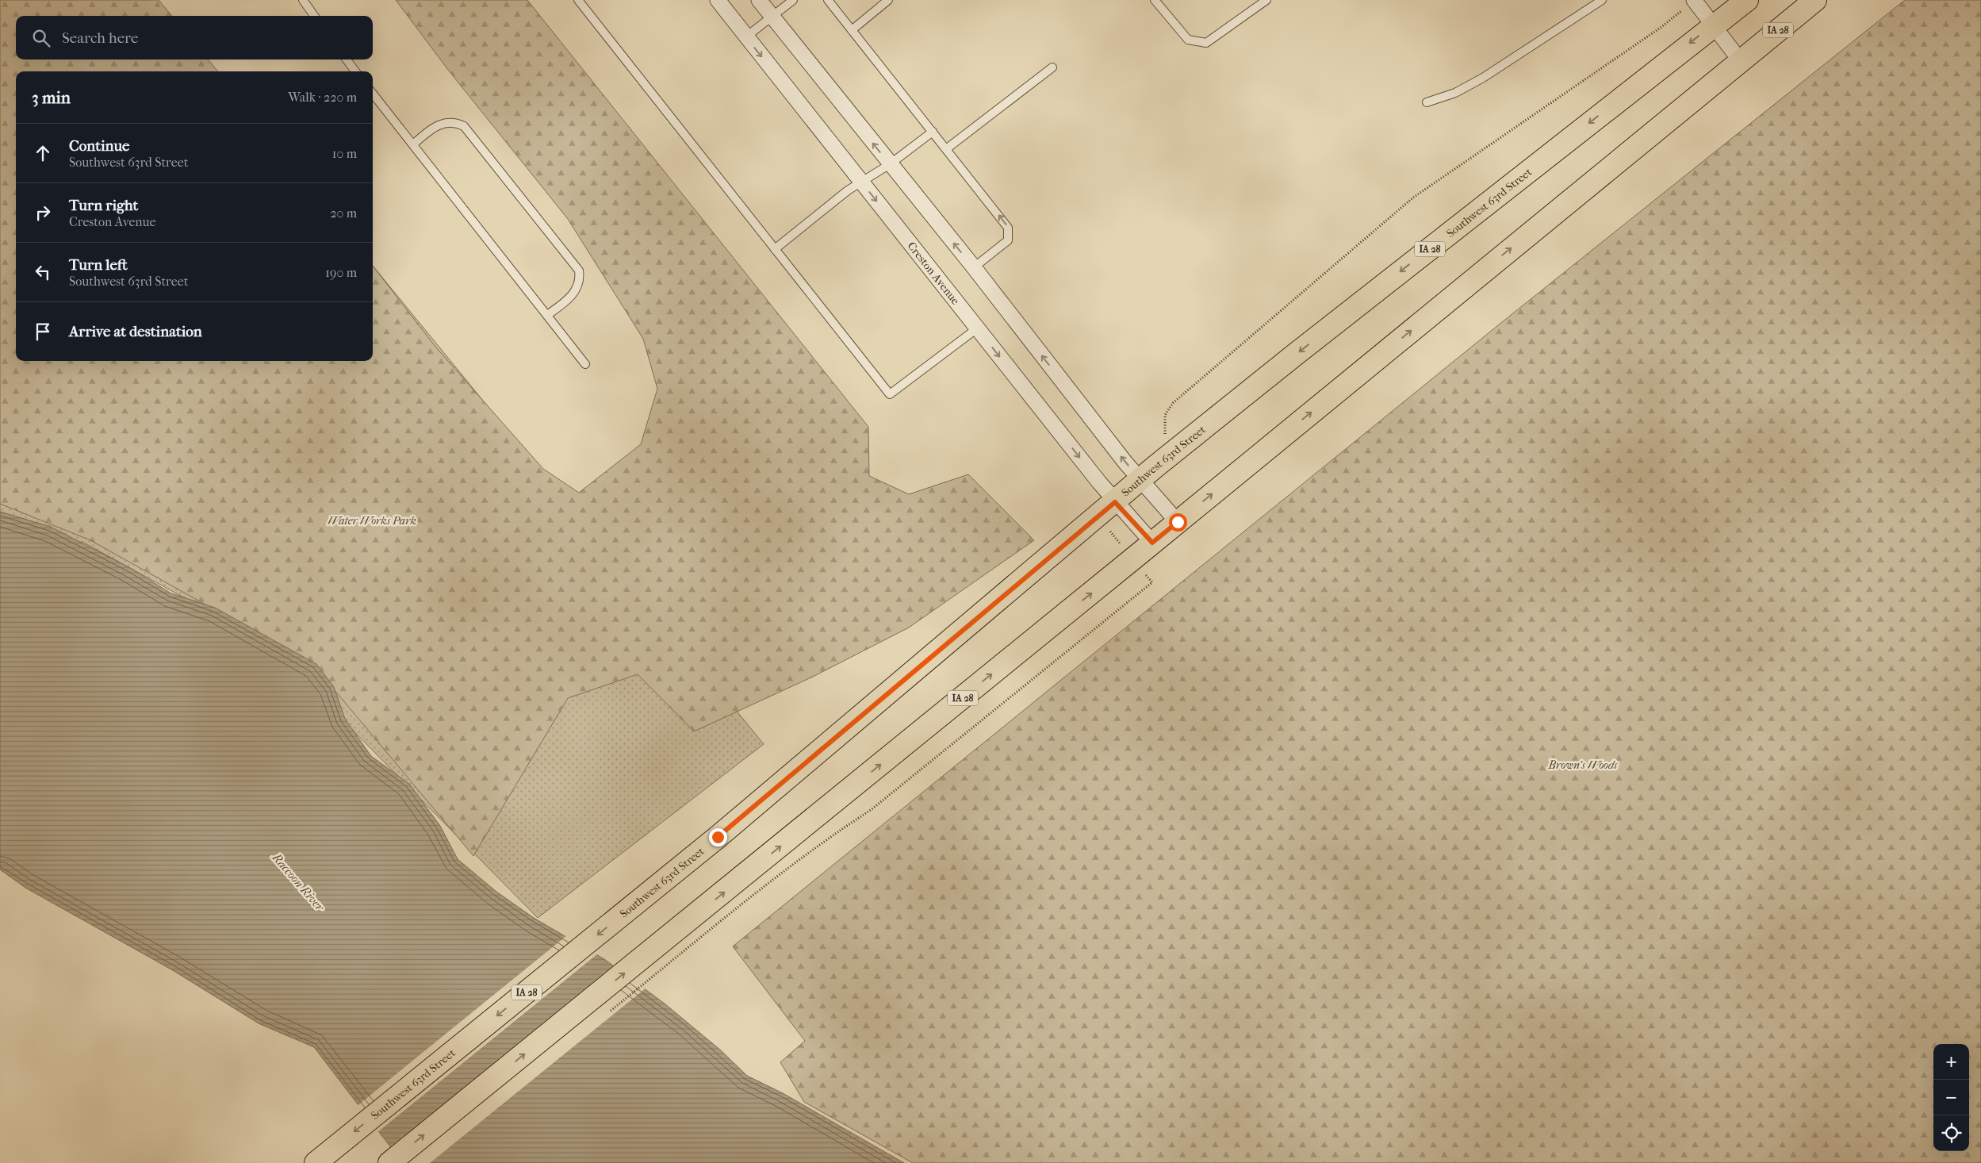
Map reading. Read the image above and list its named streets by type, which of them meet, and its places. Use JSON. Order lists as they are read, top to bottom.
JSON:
{
  "streets": {
    "main road": ["IA 28", "Southwest 63rd Street"],
    "street": ["Creston Avenue"]
  },
  "crossings": [
    ["IA 28", "Creston Avenue"],
    ["Southwest 63rd Street", "Creston Avenue"]
  ],
  "water": ["Raccoon River"],
  "parks": ["Water Works Park", "Brown's Woods"],
  "page": {
    "search": "Search here",
    "heading": ["3 min", "Walk · 220 m"],
    "list": [
      ["Continue", "Southwest 63rd Street", "10 m"],
      ["Turn right", "Creston Avenue", "20 m"],
      ["Turn left", "Southwest 63rd Street", "190 m"],
      "Arrive at destination"
    ],
    "map_buttons": ["+", "−"]
  }
}
